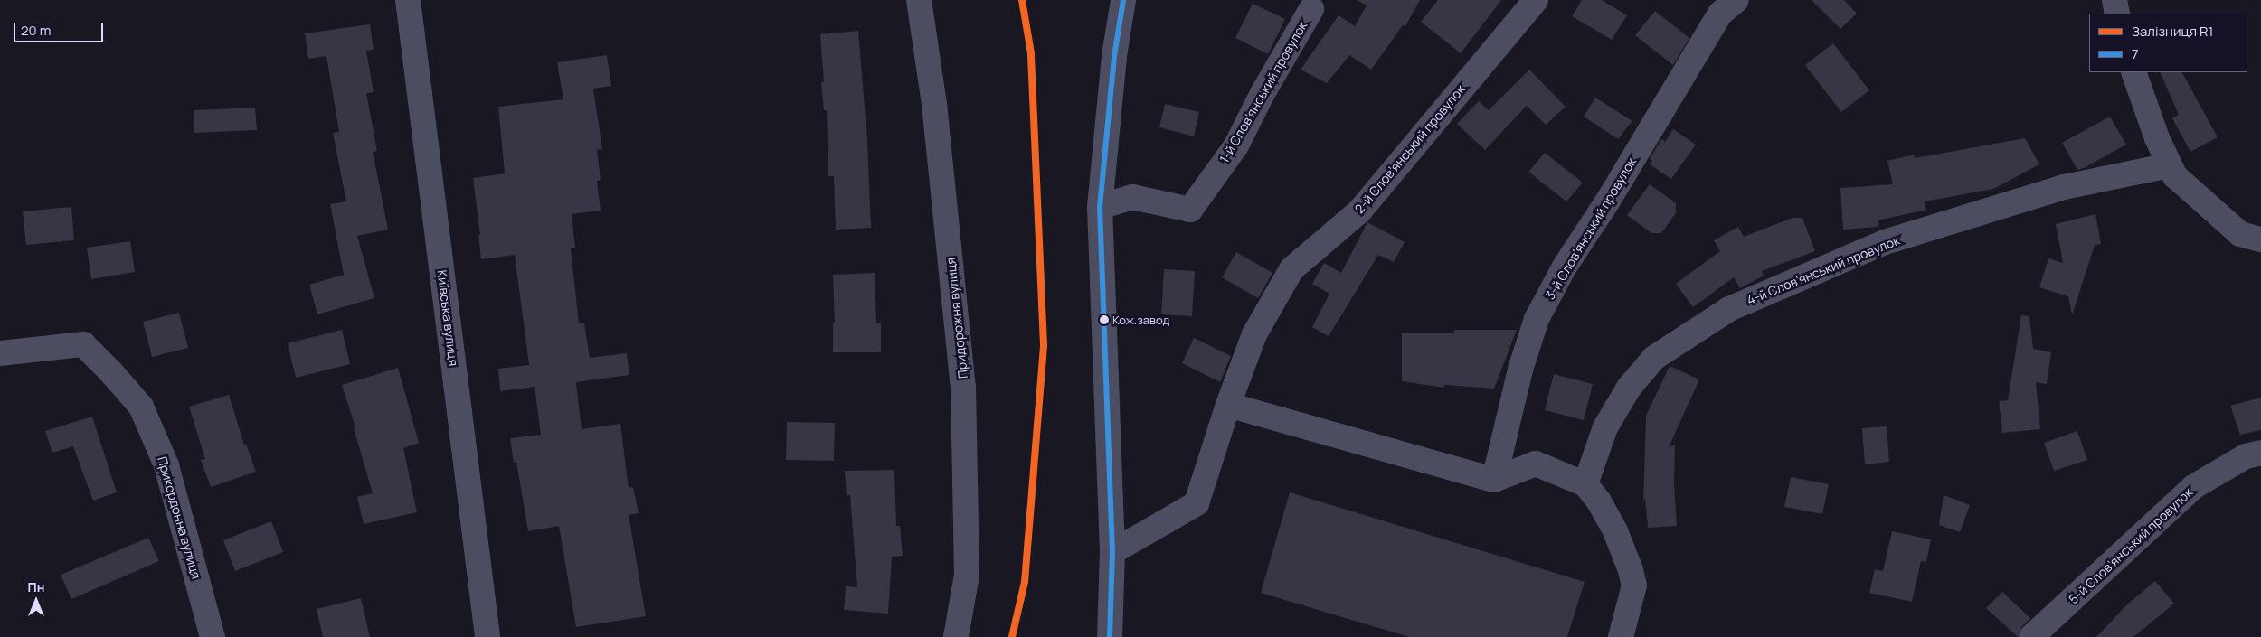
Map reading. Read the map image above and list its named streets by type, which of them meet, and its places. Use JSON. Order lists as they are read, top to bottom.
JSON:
{
  "streets": {
    "street": [
      "1-й Слов’янський провулок",
      "2-й Слов’янський провулок",
      "3-й Слов’янський провулок",
      "4-й Слов’янський провулок",
      "Київська вулиця",
      "Придорожня вулиця",
      "Прикордонна вулиця",
      "5-й Слов’янський провулок"
    ]
  },
  "places": ["Кож.завод"],
  "lines": ["rail line R1", "transit line 7"],
  "legend": ["Залізниця R1", "7"],
  "scale_bar": "20 m",
  "north": "top"
}
